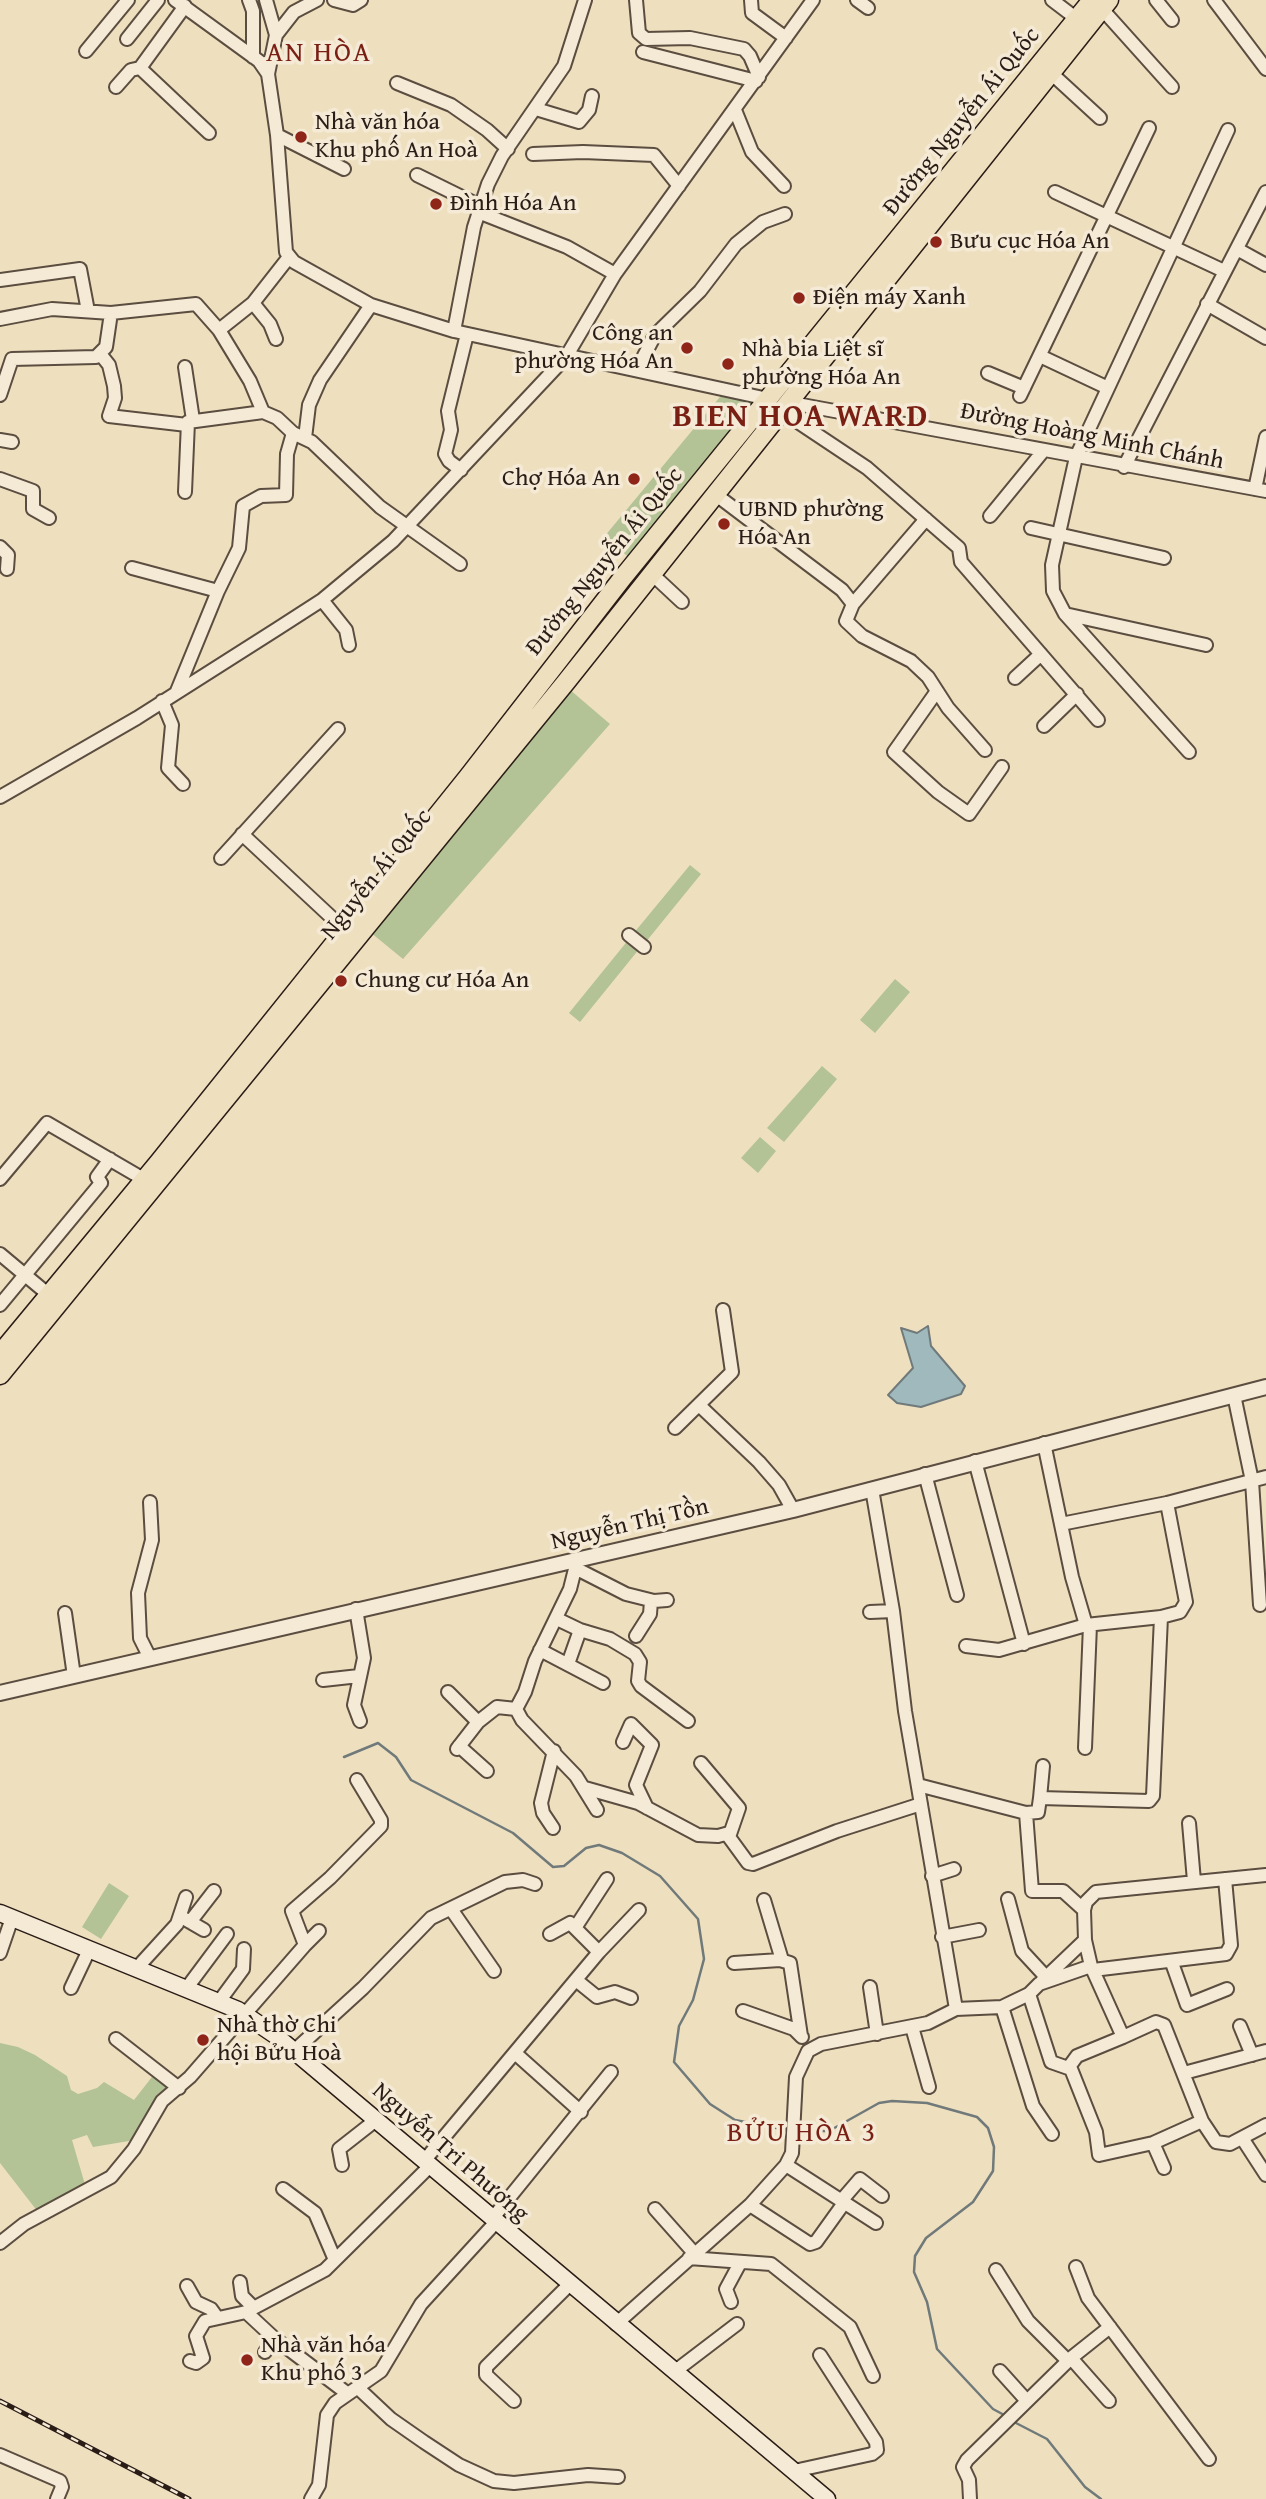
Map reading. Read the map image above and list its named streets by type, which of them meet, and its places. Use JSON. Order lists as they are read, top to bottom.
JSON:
{
  "streets": {
    "main road": ["Đường Nguyễn Ái Quốc", "Nguyễn Ái Quốc", "Nguyễn Tri Phương"],
    "street": ["Đường Hoàng Minh Chánh", "Nguyễn Thị Tồn"]
  },
  "crossings": [
    ["Đường Nguyễn Ái Quốc", "Đường Hoàng Minh Chánh"],
    ["Đường Nguyễn Ái Quốc", "Nguyễn Ái Quốc"],
    ["Đường Hoàng Minh Chánh", "Nguyễn Ái Quốc"]
  ],
  "districts": ["AN HÒA", "BIEN HOA WARD", "BỬU HÒA 3"],
  "places": [
    "Nhà văn hóa Khu phố An Hoà",
    "Đình Hóa An",
    "Bưu cục Hóa An",
    "Điện máy Xanh",
    "Công an phường Hóa An",
    "Nhà bia Liệt sĩ phường Hóa An",
    "Chợ Hóa An",
    "UBND phường Hóa An",
    "Chung cư Hóa An",
    "Nhà thờ Chi hội Bửu Hoà",
    "Nhà văn hóa Khu phố 3"
  ]
}
